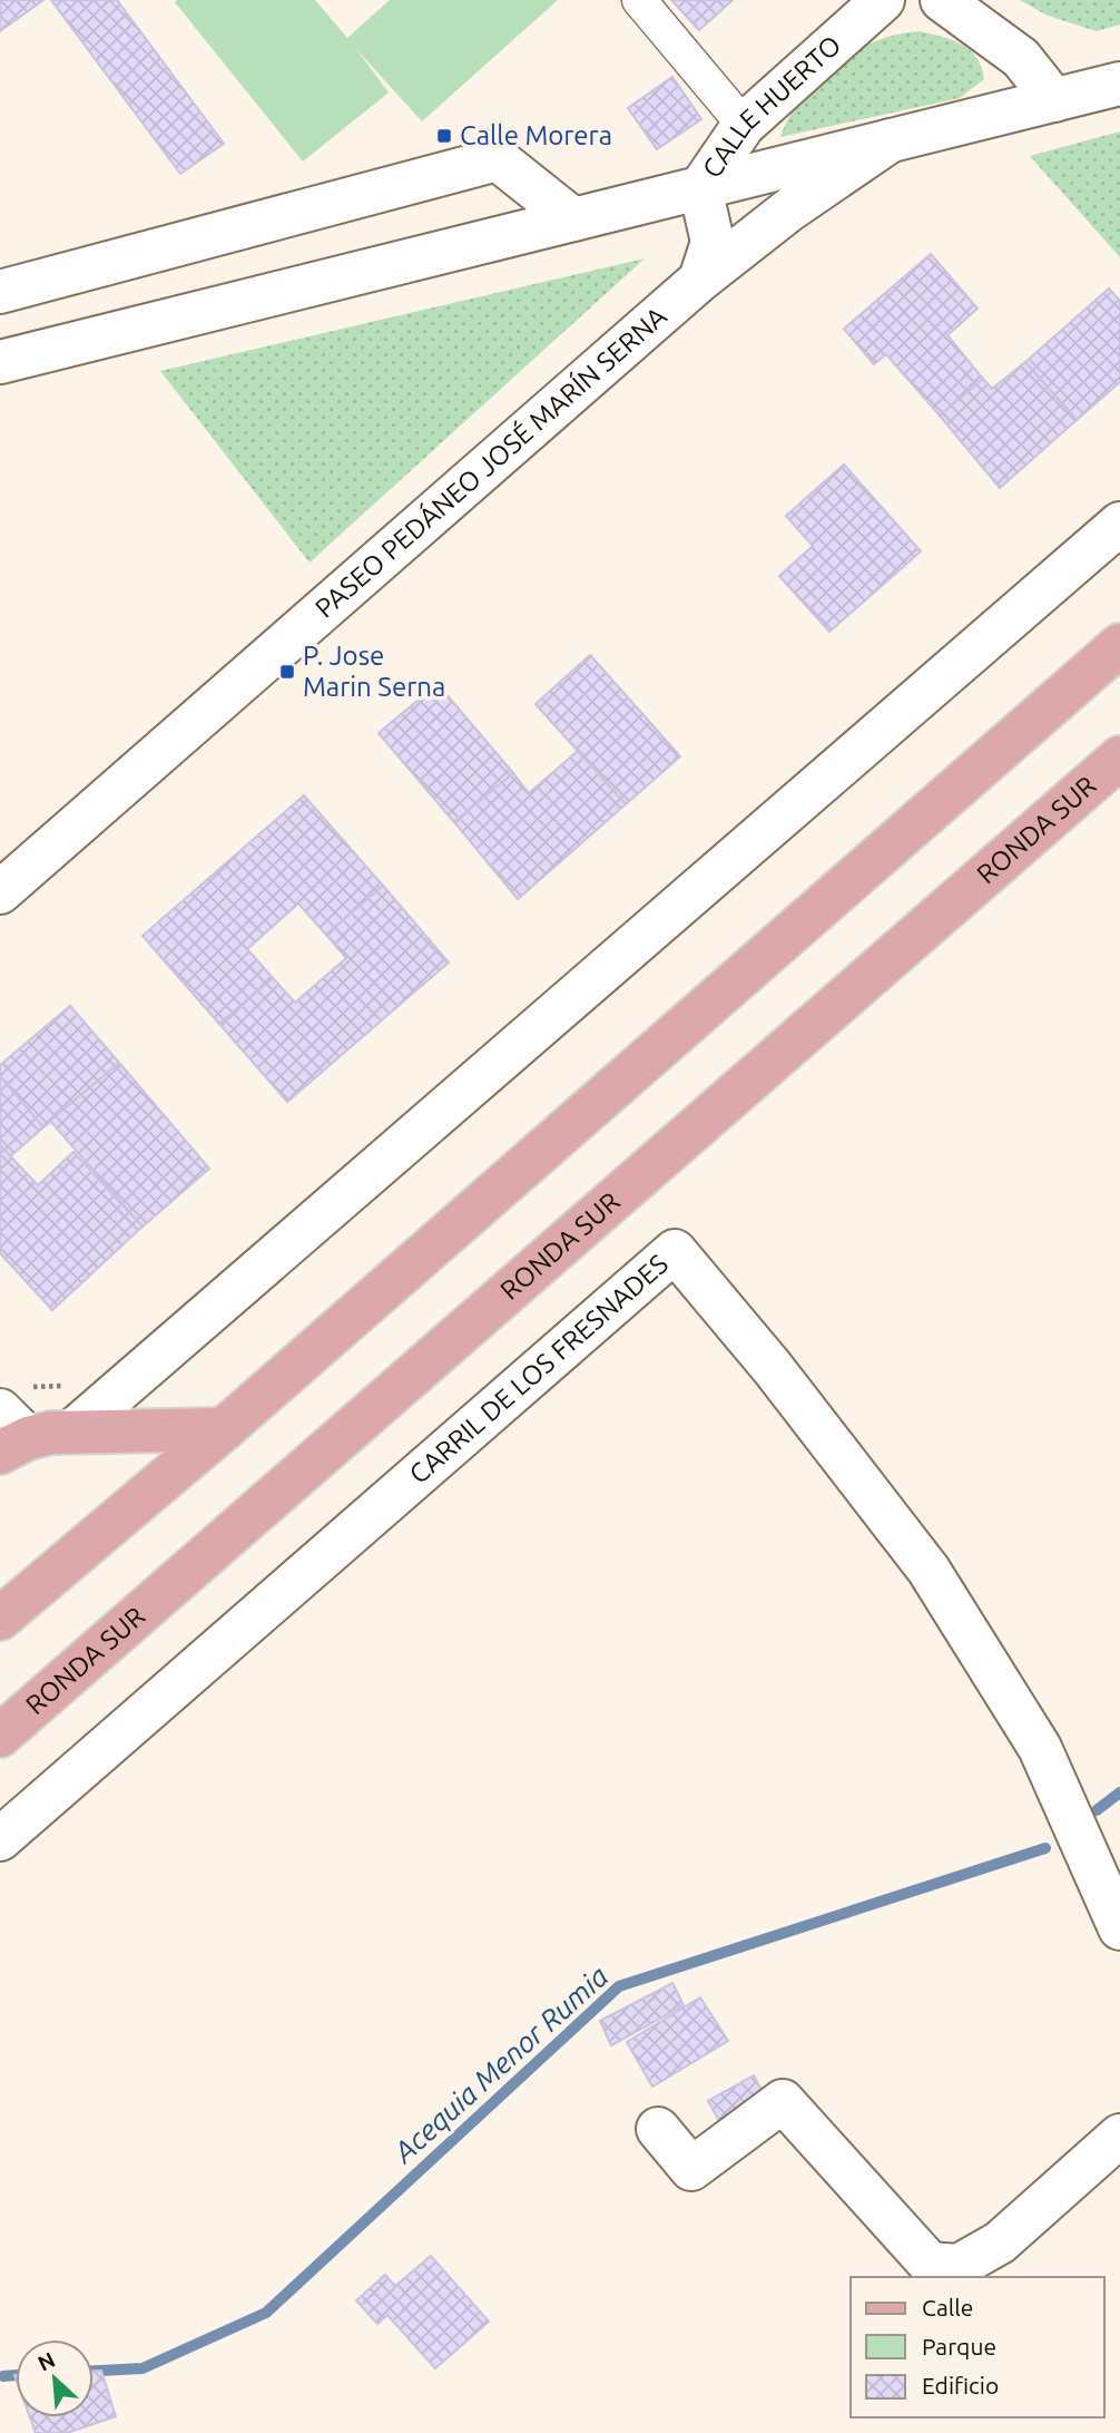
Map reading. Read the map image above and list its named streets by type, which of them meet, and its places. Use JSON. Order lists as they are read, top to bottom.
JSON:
{
  "streets": {
    "main road": ["RONDA SUR"],
    "street": ["CALLE HUERTO", "PASEO PEDÁNEO JOSÉ MARÍN SERNA", "CARRIL DE LOS FRESNADES"]
  },
  "water": ["Acequia Menor Rumia"],
  "places": {
    "transit": ["Calle Morera", "P. Jose Marin Serna"]
  },
  "legend": ["Calle", "Parque", "Edificio"],
  "north": "top left"
}
